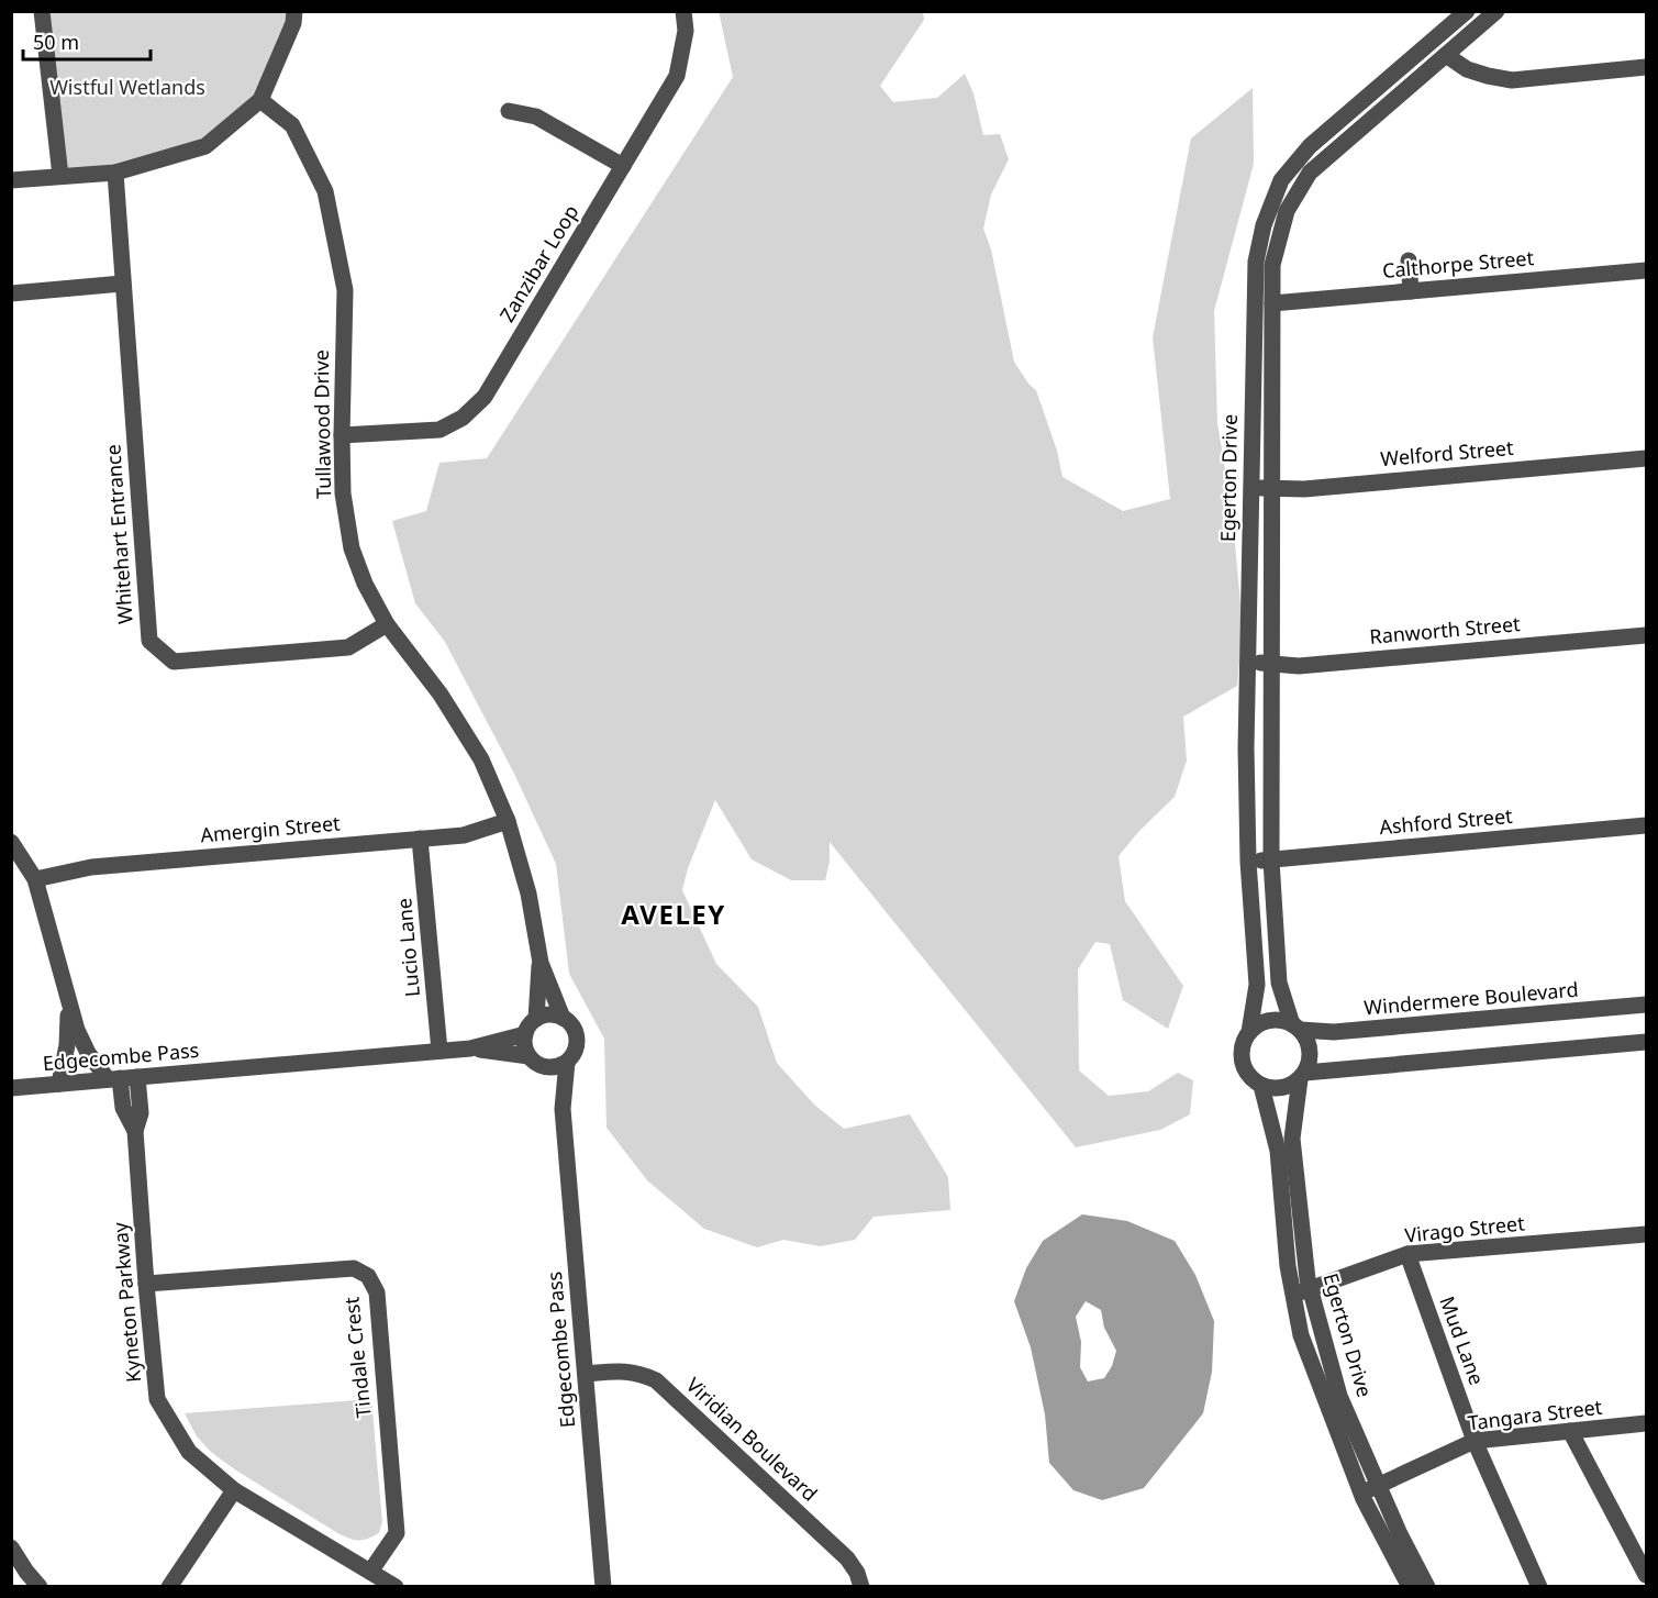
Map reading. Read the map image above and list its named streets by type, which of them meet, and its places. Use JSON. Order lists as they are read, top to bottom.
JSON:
{
  "streets": {
    "street": [
      "Zanzibar Loop",
      "Calthorpe Street",
      "Tullawood Drive",
      "Welford Street",
      "Egerton Drive",
      "Whitehart Entrance",
      "Ranworth Street",
      "Ashford Street",
      "Amergin Street",
      "Lucio Lane",
      "Windermere Boulevard",
      "Edgecombe Pass",
      "Virago Street",
      "Kyneton Parkway",
      "Mud Lane",
      "Tindale Crest",
      "Tangara Street",
      "Viridian Boulevard"
    ]
  },
  "crossings": [
    ["Zanzibar Loop", "Tullawood Drive"],
    ["Tullawood Drive", "Whitehart Entrance"],
    ["Tullawood Drive", "Amergin Street"],
    ["Tullawood Drive", "Edgecombe Pass"],
    ["Welford Street", "Egerton Drive"],
    ["Egerton Drive", "Ranworth Street"],
    ["Egerton Drive", "Ashford Street"],
    ["Egerton Drive", "Windermere Boulevard"],
    ["Egerton Drive", "Virago Street"],
    ["Egerton Drive", "Tangara Street"],
    ["Amergin Street", "Lucio Lane"],
    ["Lucio Lane", "Edgecombe Pass"],
    ["Edgecombe Pass", "Kyneton Parkway"],
    ["Edgecombe Pass", "Viridian Boulevard"],
    ["Virago Street", "Mud Lane"],
    ["Kyneton Parkway", "Tindale Crest"],
    ["Mud Lane", "Tangara Street"]
  ],
  "districts": ["AVELEY"],
  "parks": ["Wistful Wetlands"],
  "scale_bar": "50 m"
}
